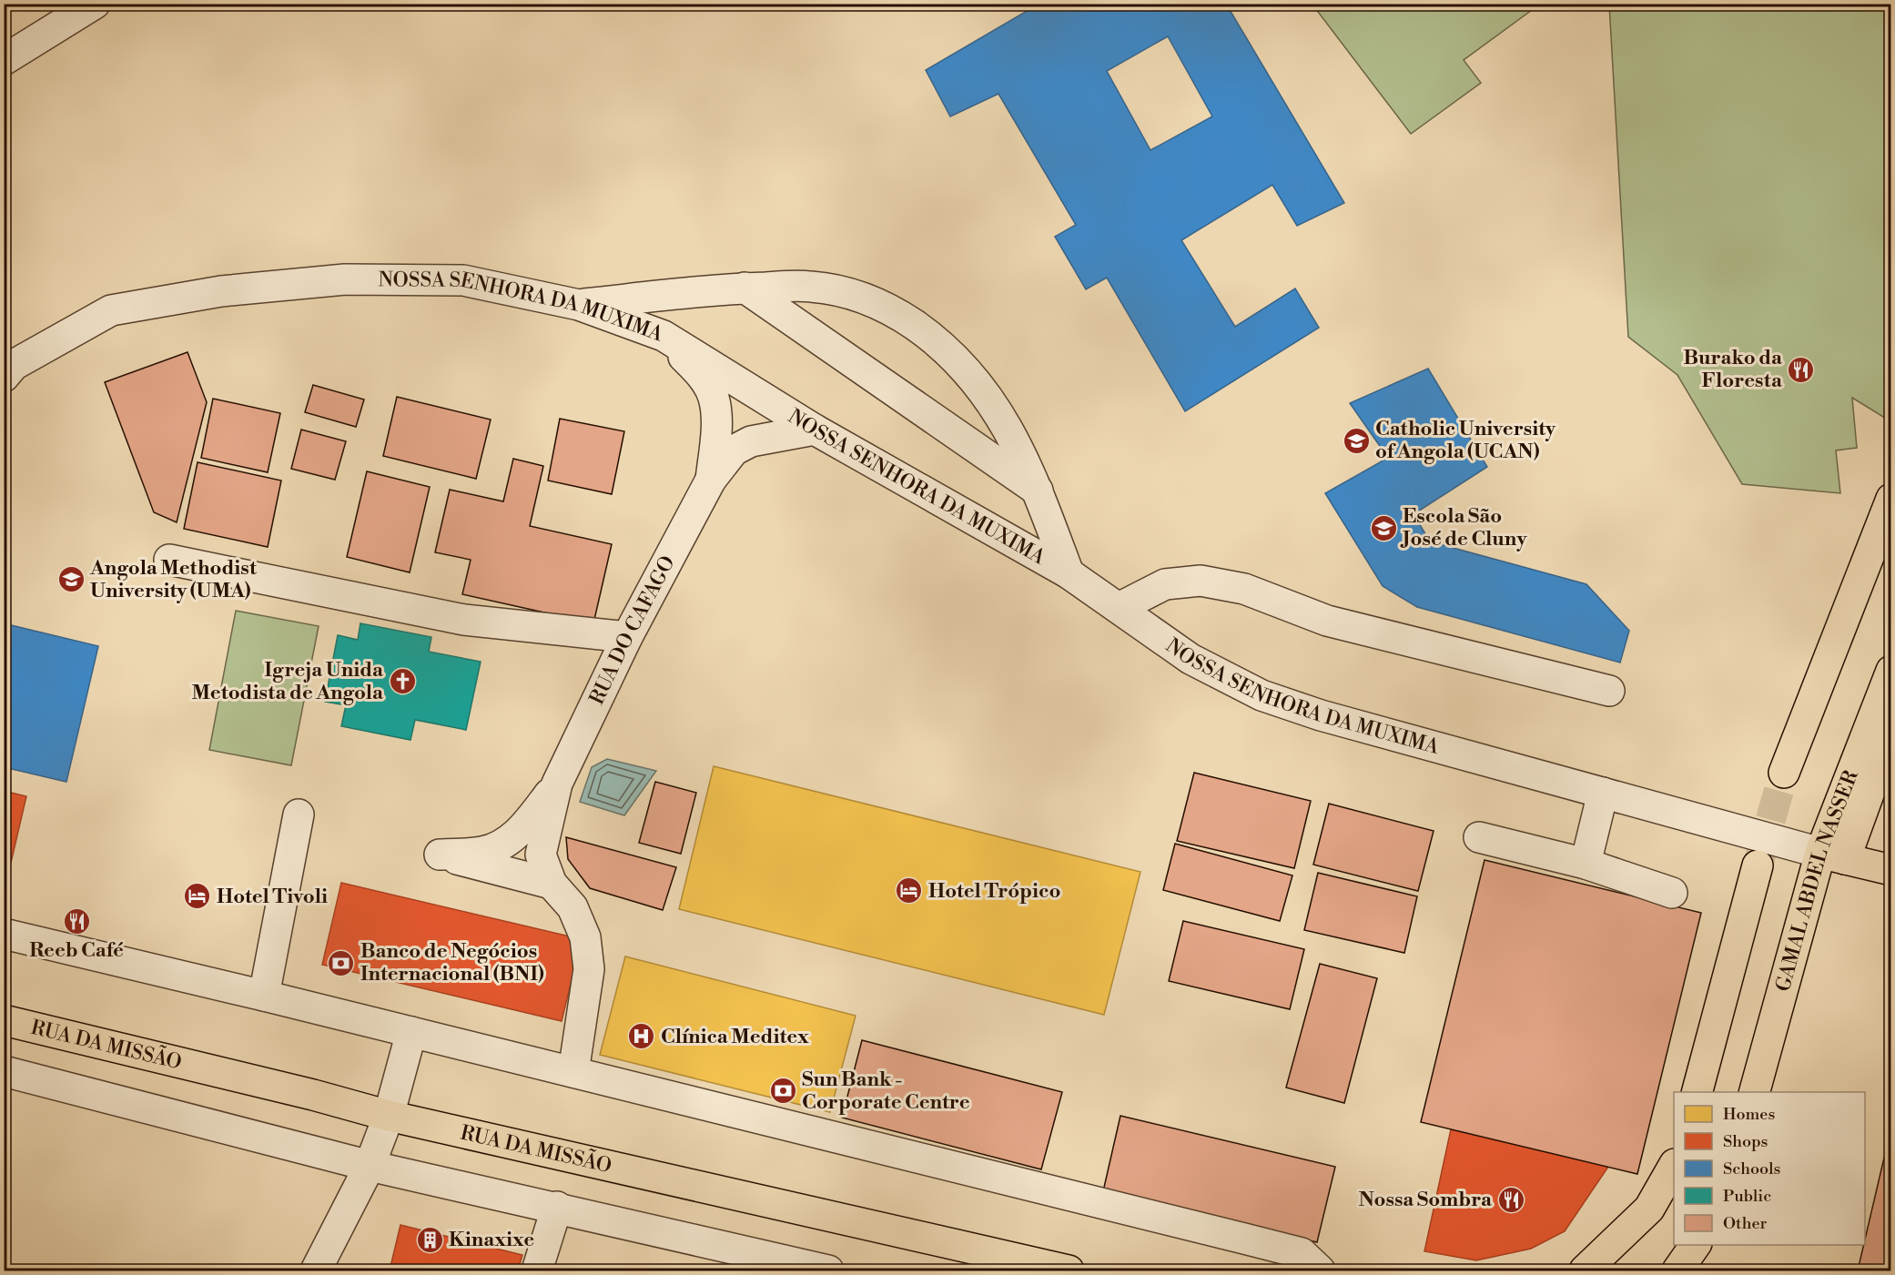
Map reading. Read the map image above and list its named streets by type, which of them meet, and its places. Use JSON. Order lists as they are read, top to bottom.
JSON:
{
  "streets": {
    "main road": ["GAMAL ABDEL NASSER", "RUA DA MISSÃO"],
    "street": ["NOSSA SENHORA DA MUXIMA", "RUA DO CAFAGO"]
  },
  "crossings": [
    ["NOSSA SENHORA DA MUXIMA", "RUA DO CAFAGO"],
    ["NOSSA SENHORA DA MUXIMA", "GAMAL ABDEL NASSER"]
  ],
  "places": {
    "restaurant": ["Burako da Floresta", "Reeb Café", "Nossa Sombra"],
    "school or university": ["Catholic University of Angola (UCAN)", "Escola São José de Cluny", "Angola Methodist University (UMA)"],
    "church": ["Igreja Unida Metodista de Angola"],
    "hotel": ["Hotel Trópico", "Hotel Tivoli"],
    "bank": ["Banco de Negócios Internacional (BNI)", "Sun Bank - Corporate Centre"],
    "hospital": ["Clínica Meditex"],
    "building": ["Kinaxixe"]
  },
  "legend": [
    "Homes",
    "Shops",
    "Schools",
    "Public",
    "Other"
  ]
}
